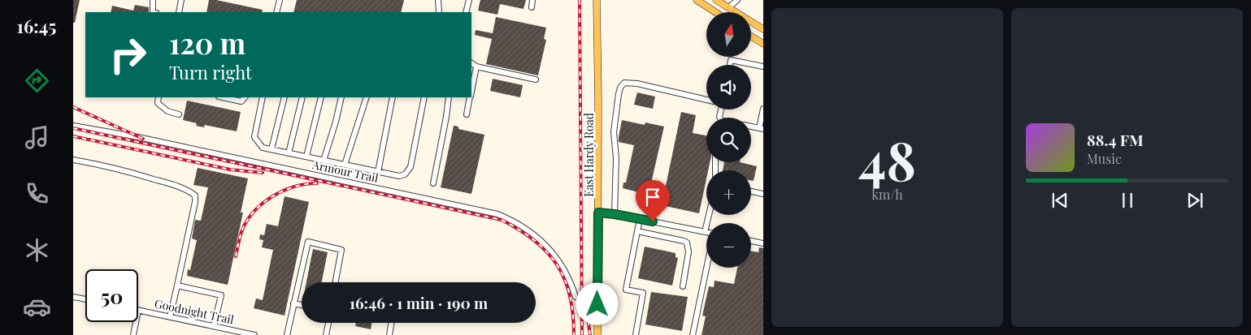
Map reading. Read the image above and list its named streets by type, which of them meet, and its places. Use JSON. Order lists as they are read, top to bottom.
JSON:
{
  "streets": {
    "main road": ["East Hardy Road"],
    "street": ["Armour Trail", "Goodnight Trail"]
  },
  "north": "top",
  "page": {
    "tabs": "16:45",
    "tile": ["48", "km/h"],
    "map_buttons": ["+", "−"],
    "turn": ["120 m", "Turn right"],
    "song": ["88.4 FM", "Music"],
    "limit": "50",
    "trip": "16:46 · 1 min · 190 m"
  }
}
